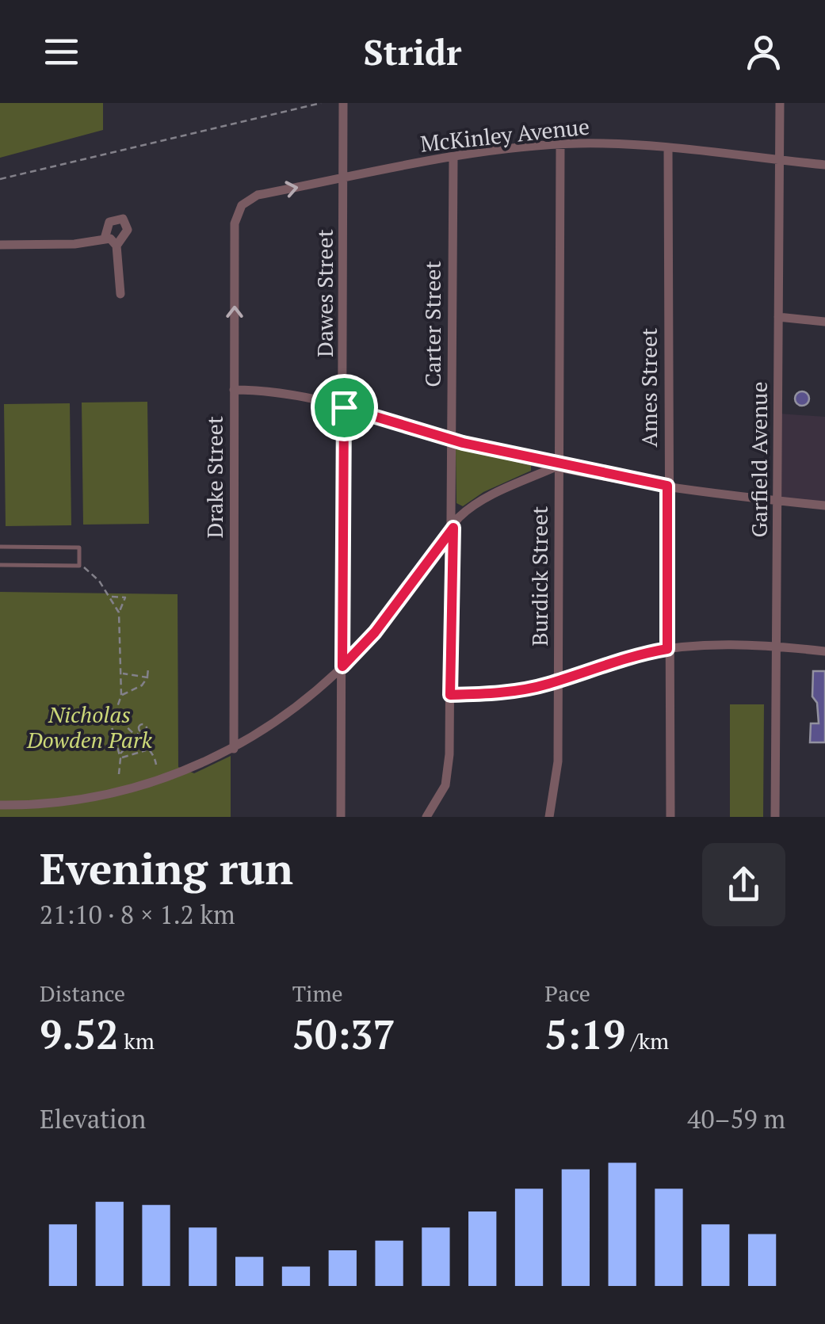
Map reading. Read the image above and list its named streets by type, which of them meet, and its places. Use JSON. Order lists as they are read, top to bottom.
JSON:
{
  "streets": {
    "street": [
      "McKinley Avenue",
      "Dawes Street",
      "Carter Street",
      "Ames Street",
      "Garfield Avenue",
      "Drake Street",
      "Burdick Street"
    ]
  },
  "crossings": [
    ["McKinley Avenue", "Dawes Street"],
    ["McKinley Avenue", "Carter Street"],
    ["McKinley Avenue", "Ames Street"],
    ["McKinley Avenue", "Garfield Avenue"],
    ["McKinley Avenue", "Drake Street"],
    ["McKinley Avenue", "Burdick Street"]
  ],
  "parks": ["Nicholas Dowden Park"],
  "page": {
    "header": "Stridr",
    "heading": ["Evening run", "21:10 · 8 × 1.2 km"],
    "stats": [
      ["Distance", "9.52 km"],
      ["Time", "50:37"],
      ["Pace", "5:19 /km"]
    ],
    "chart": ["Elevation", "40–59 m"]
  }
}
